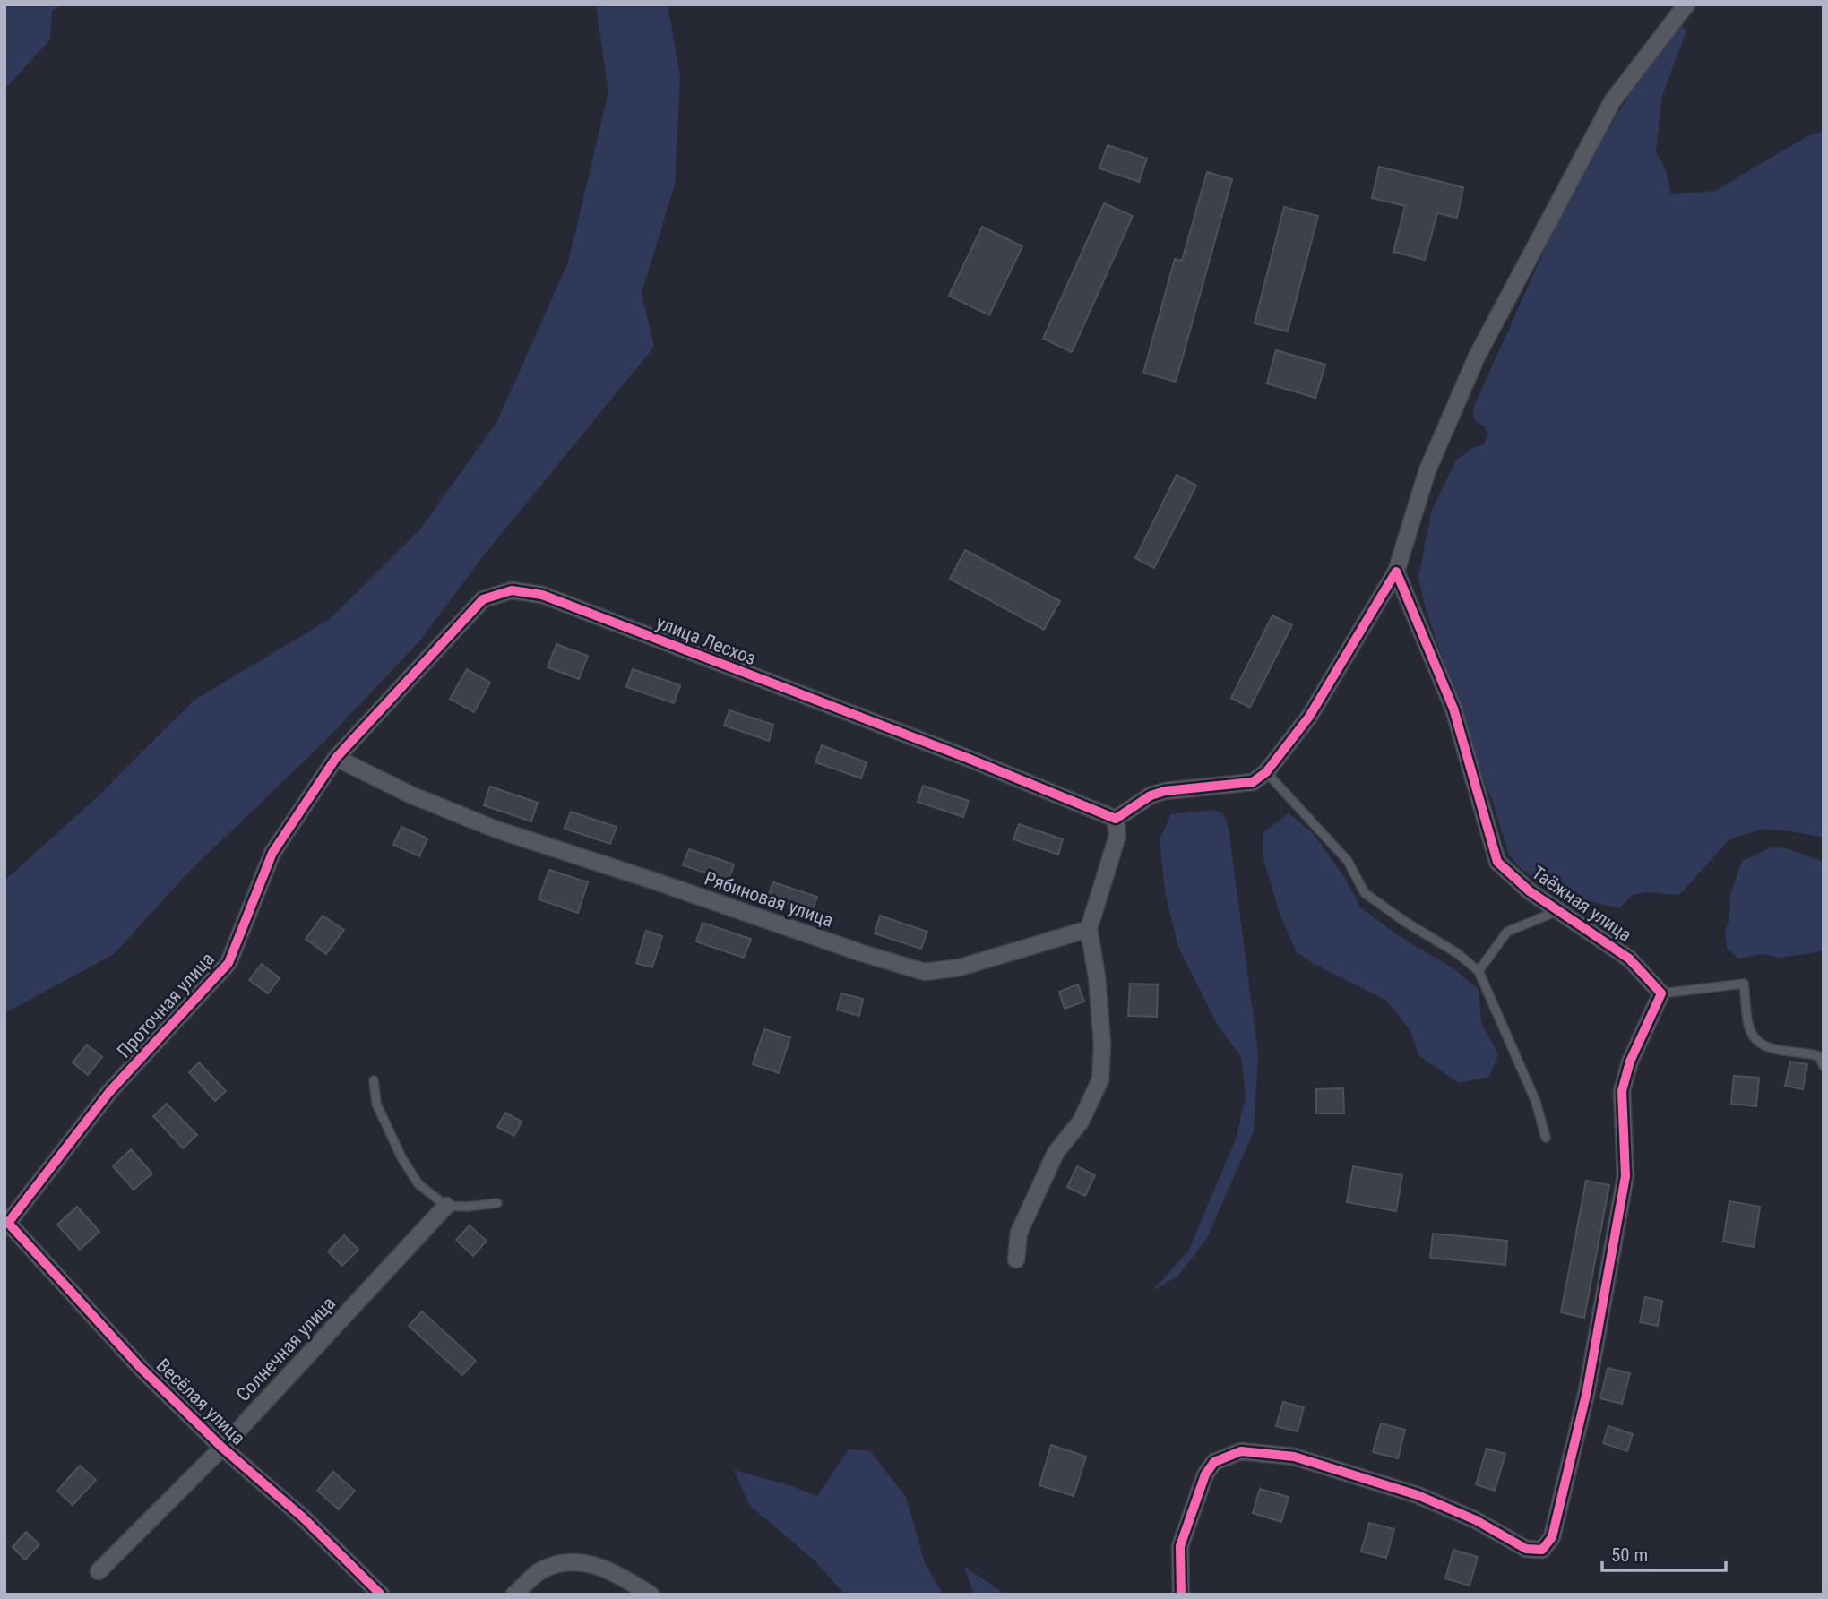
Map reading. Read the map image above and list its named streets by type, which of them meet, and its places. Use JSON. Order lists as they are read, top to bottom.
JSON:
{
  "streets": {
    "street": [
      "улица Лесхоз",
      "Рябиновая улица",
      "Таёжная улица",
      "Проточная улица",
      "Солнечная улица",
      "Весёлая улица"
    ]
  },
  "crossings": [
    ["улица Лесхоз", "Рябиновая улица"],
    ["улица Лесхоз", "Проточная улица"],
    ["Рябиновая улица", "Проточная улица"],
    ["Проточная улица", "Весёлая улица"],
    ["Солнечная улица", "Весёлая улица"]
  ],
  "scale_bar": "50 m"
}
